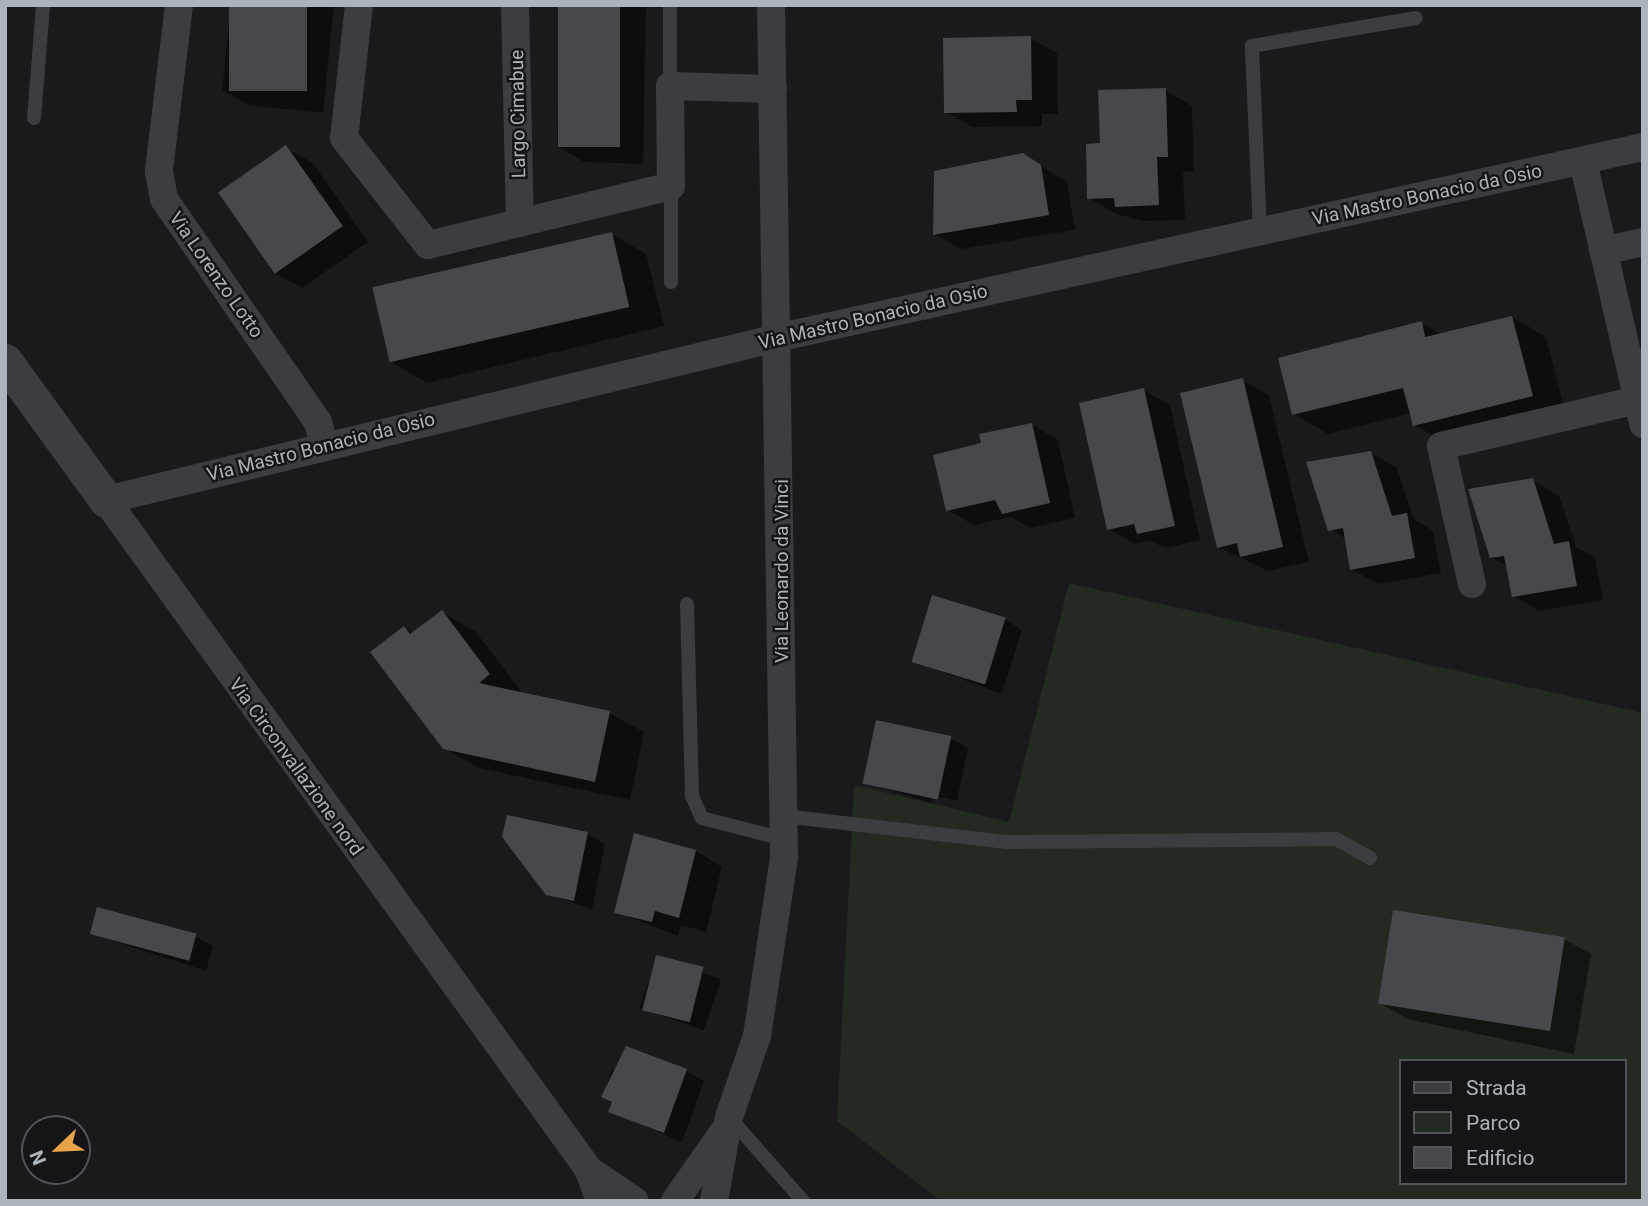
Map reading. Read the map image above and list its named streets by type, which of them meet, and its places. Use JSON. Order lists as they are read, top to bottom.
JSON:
{
  "streets": {
    "street": [
      "Largo Cimabue",
      "Via Mastro Bonacio da Osio",
      "Via Lorenzo Lotto",
      "Via Leonardo da Vinci",
      "Via Circonvallazione nord"
    ]
  },
  "crossings": [
    ["Via Mastro Bonacio da Osio", "Via Lorenzo Lotto"],
    ["Via Mastro Bonacio da Osio", "Via Leonardo da Vinci"],
    ["Via Mastro Bonacio da Osio", "Via Circonvallazione nord"]
  ],
  "legend": ["Strada", "Parco", "Edificio"],
  "north": "bottom left"
}
